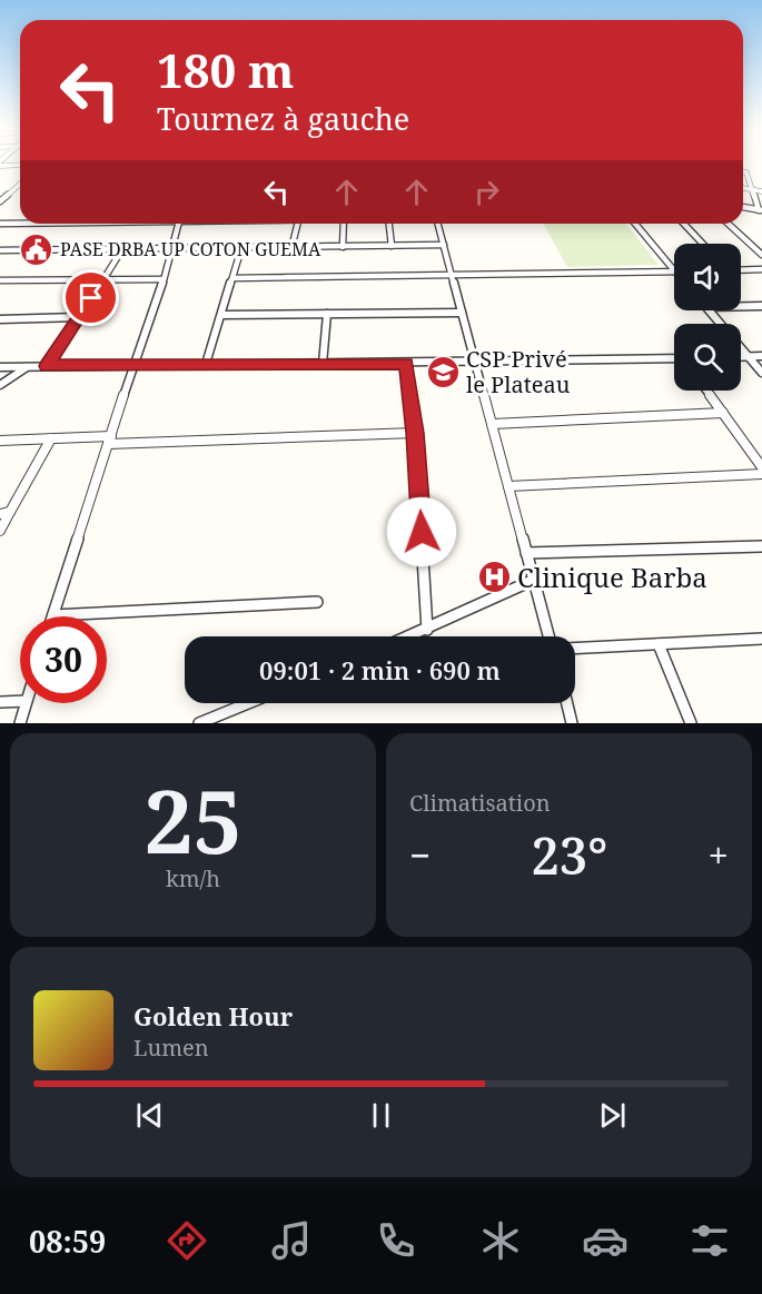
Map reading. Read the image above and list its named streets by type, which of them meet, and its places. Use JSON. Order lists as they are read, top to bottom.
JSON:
{
  "places": {
    "public building": ["PASE DRBA UP COTON GUEMA"],
    "school or university": ["CSP Privé le Plateau"],
    "hospital": ["Clinique Barba"]
  },
  "page": {
    "turn": ["180 m", "Tournez à gauche"],
    "limit": "30",
    "trip": "09:01 · 2 min · 690 m",
    "tile": [
      ["25", "km/h"],
      "Climatisation"
    ],
    "heat": ["−", "23°", "+"],
    "song": ["Golden Hour", "Lumen"],
    "tabs": "08:59"
  }
}
